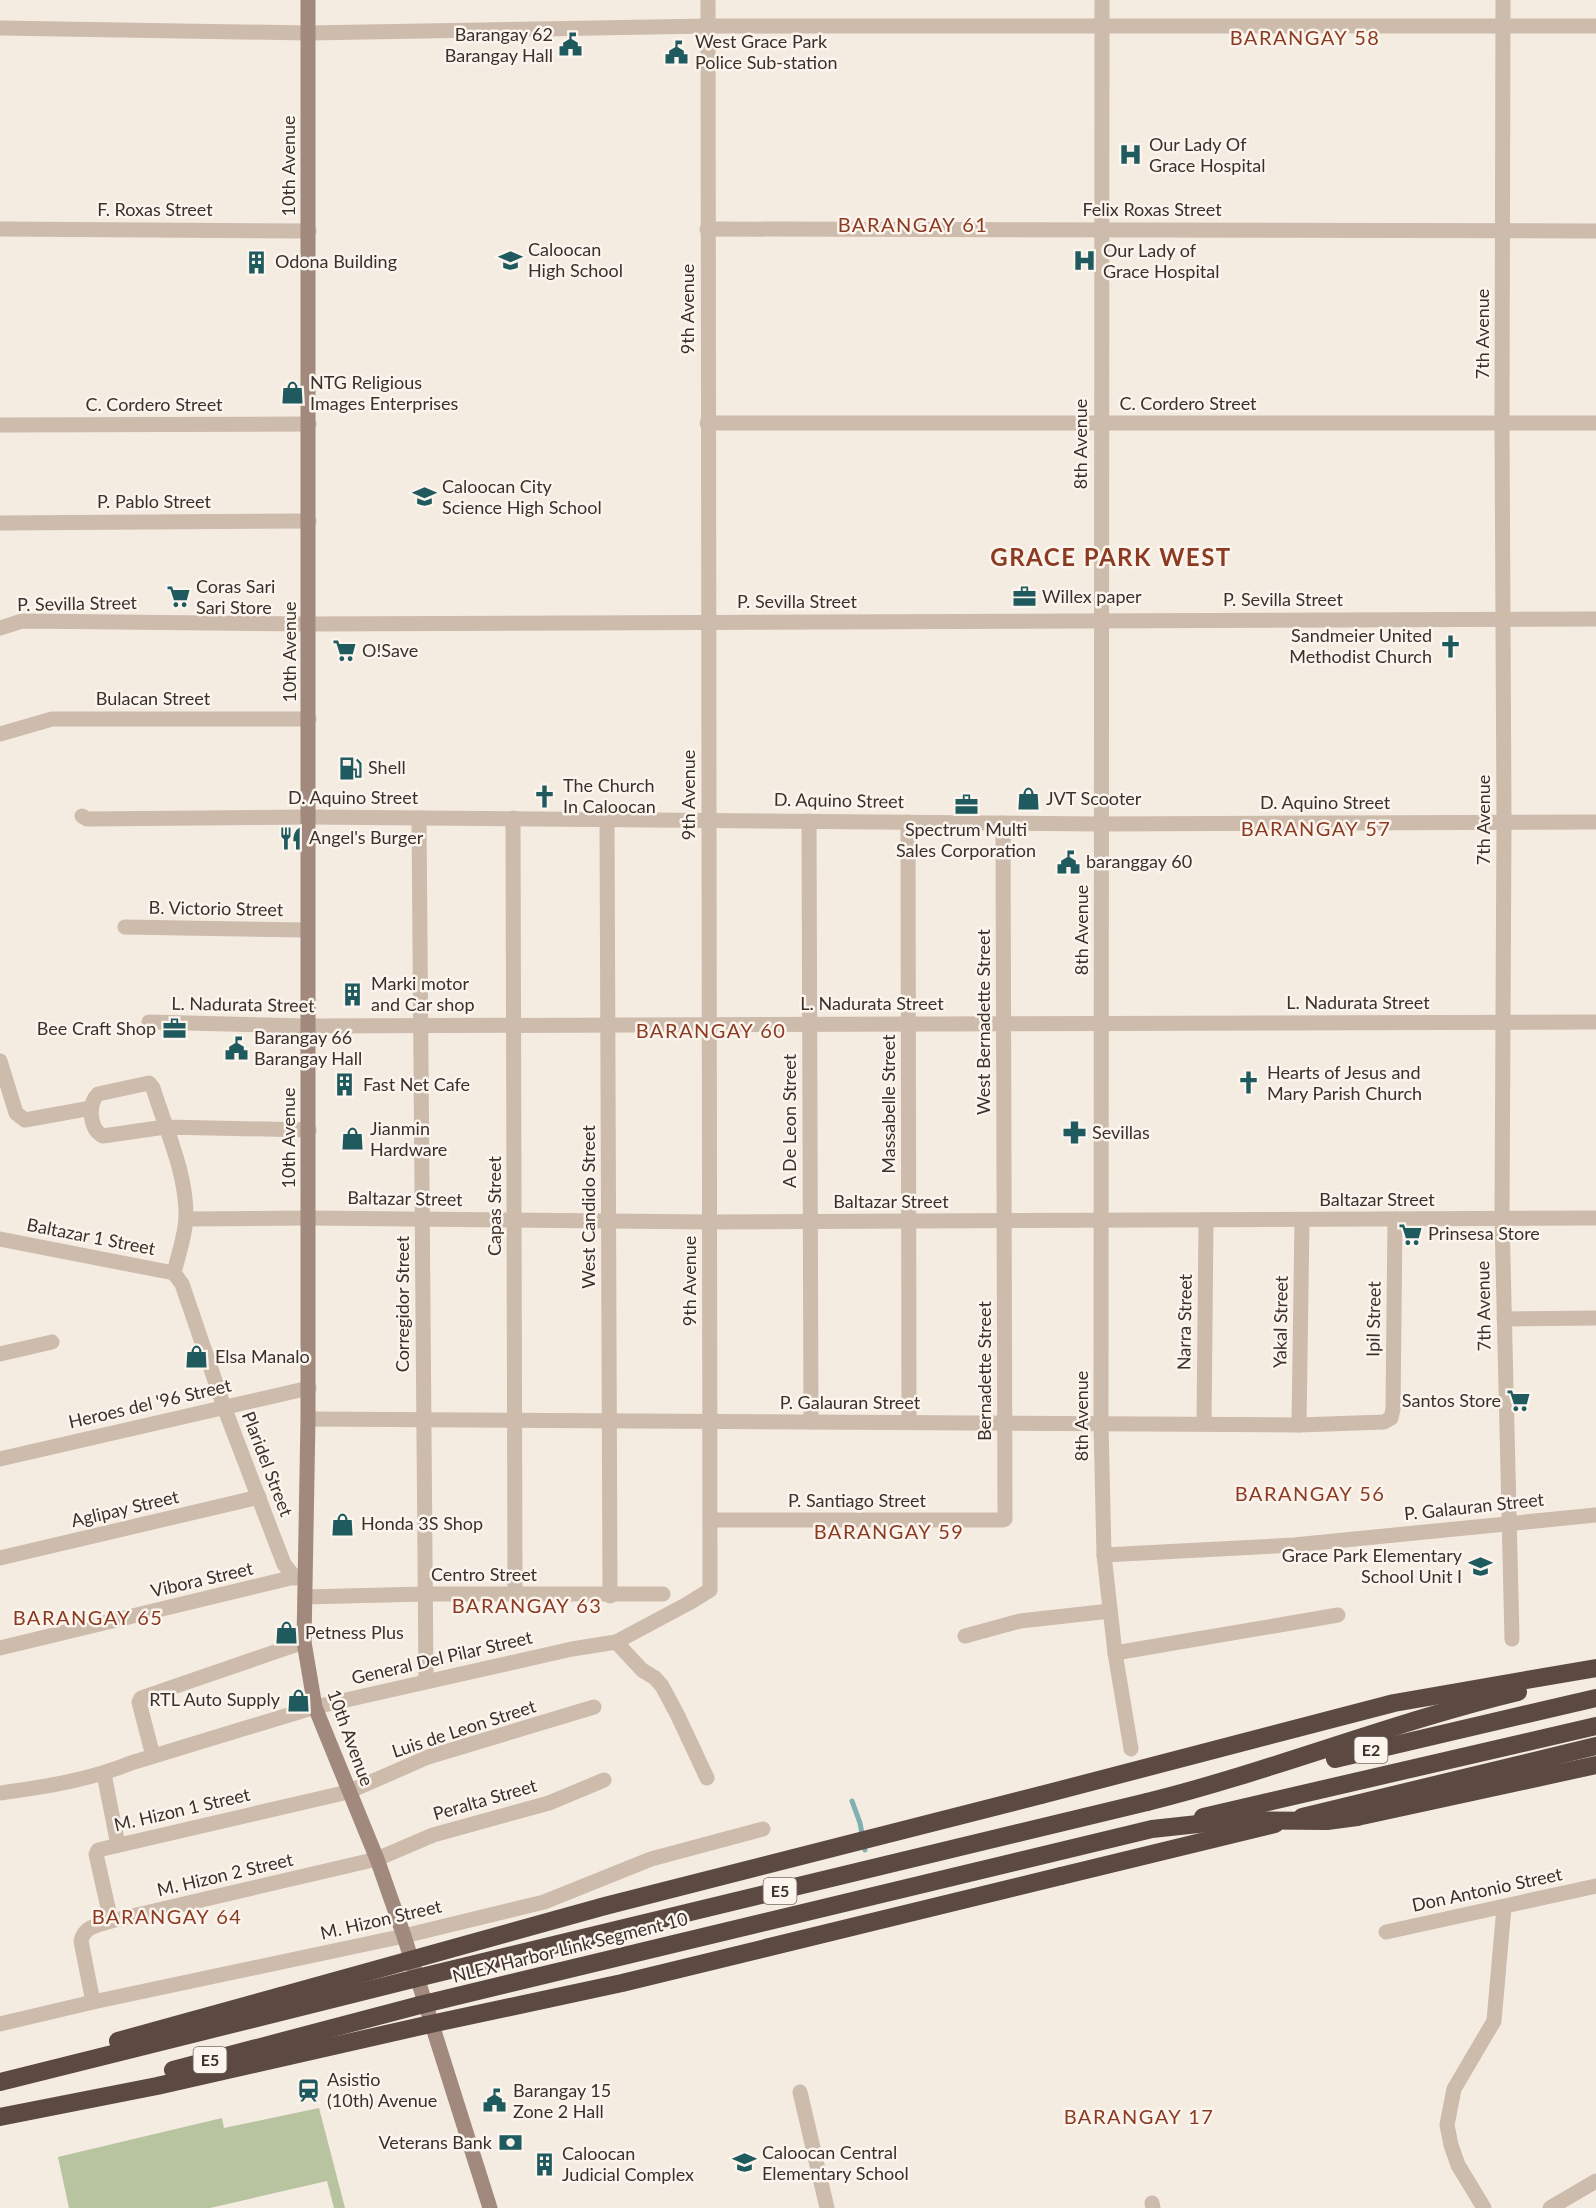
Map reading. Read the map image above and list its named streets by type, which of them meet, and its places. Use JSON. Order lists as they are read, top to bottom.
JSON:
{
  "streets": {
    "highway": ["E2", "E5", "NLEX Harbor Link Segment 10"],
    "main road": ["10th Avenue"],
    "street": [
      "F. Roxas Street",
      "Felix Roxas Street",
      "9th Avenue",
      "7th Avenue",
      "C. Cordero Street",
      "8th Avenue",
      "P. Pablo Street",
      "P. Sevilla Street",
      "Bulacan Street",
      "D. Aquino Street",
      "B. Victorio Street",
      "L. Nadurata Street",
      "West Bernadette Street",
      "Massabelle Street",
      "A De Leon Street",
      "Baltazar Street",
      "Capas Street",
      "West Candido Street",
      "Baltazar 1 Street",
      "Corregidor Street",
      "Ipil Street",
      "Narra Street",
      "Yakal Street",
      "Bernadette Street",
      "P. Galauran Street",
      "Heroes del '96 Street",
      "Plaridel Street",
      "P. Santiago Street",
      "Aglipay Street",
      "Centro Street",
      "Vibora Street",
      "General Del Pilar Street",
      "Luis de Leon Street",
      "Peralta Street",
      "M. Hizon 1 Street",
      "M. Hizon 2 Street",
      "Don Antonio Street",
      "M. Hizon Street"
    ]
  },
  "crossings": [
    ["10th Avenue", "F. Roxas Street"],
    ["10th Avenue", "C. Cordero Street"],
    ["10th Avenue", "P. Pablo Street"],
    ["10th Avenue", "P. Sevilla Street"],
    ["10th Avenue", "Bulacan Street"],
    ["10th Avenue", "D. Aquino Street"],
    ["10th Avenue", "B. Victorio Street"],
    ["10th Avenue", "L. Nadurata Street"],
    ["10th Avenue", "Baltazar Street"],
    ["10th Avenue", "P. Galauran Street"],
    ["10th Avenue", "Heroes del '96 Street"],
    ["10th Avenue", "Plaridel Street"],
    ["10th Avenue", "Centro Street"],
    ["10th Avenue", "Vibora Street"],
    ["10th Avenue", "General Del Pilar Street"],
    ["10th Avenue", "Luis de Leon Street"],
    ["10th Avenue", "Peralta Street"],
    ["10th Avenue", "M. Hizon 1 Street"],
    ["10th Avenue", "M. Hizon 2 Street"],
    ["10th Avenue", "M. Hizon Street"],
    ["Felix Roxas Street", "9th Avenue"],
    ["Felix Roxas Street", "7th Avenue"],
    ["Felix Roxas Street", "8th Avenue"],
    ["9th Avenue", "C. Cordero Street"],
    ["9th Avenue", "P. Sevilla Street"],
    ["9th Avenue", "D. Aquino Street"],
    ["9th Avenue", "L. Nadurata Street"],
    ["9th Avenue", "Baltazar Street"],
    ["9th Avenue", "P. Galauran Street"],
    ["9th Avenue", "P. Santiago Street"],
    ["9th Avenue", "General Del Pilar Street"],
    ["7th Avenue", "C. Cordero Street"],
    ["7th Avenue", "P. Sevilla Street"],
    ["7th Avenue", "D. Aquino Street"],
    ["7th Avenue", "L. Nadurata Street"],
    ["7th Avenue", "Baltazar Street"],
    ["7th Avenue", "P. Galauran Street"],
    ["C. Cordero Street", "8th Avenue"],
    ["8th Avenue", "P. Sevilla Street"],
    ["8th Avenue", "D. Aquino Street"],
    ["8th Avenue", "L. Nadurata Street"],
    ["8th Avenue", "Baltazar Street"],
    ["8th Avenue", "P. Galauran Street"],
    ["D. Aquino Street", "West Bernadette Street"],
    ["D. Aquino Street", "Massabelle Street"],
    ["D. Aquino Street", "A De Leon Street"],
    ["D. Aquino Street", "Capas Street"],
    ["D. Aquino Street", "West Candido Street"],
    ["D. Aquino Street", "Corregidor Street"],
    ["L. Nadurata Street", "West Bernadette Street"],
    ["L. Nadurata Street", "Massabelle Street"],
    ["L. Nadurata Street", "A De Leon Street"],
    ["L. Nadurata Street", "Capas Street"],
    ["L. Nadurata Street", "West Candido Street"],
    ["L. Nadurata Street", "Corregidor Street"],
    ["West Bernadette Street", "Baltazar Street"],
    ["West Bernadette Street", "Bernadette Street"],
    ["Massabelle Street", "Baltazar Street"],
    ["Massabelle Street", "P. Galauran Street"],
    ["A De Leon Street", "Baltazar Street"],
    ["A De Leon Street", "P. Galauran Street"],
    ["Baltazar Street", "Capas Street"],
    ["Baltazar Street", "West Candido Street"],
    ["Baltazar Street", "Corregidor Street"],
    ["Baltazar Street", "Ipil Street"],
    ["Baltazar Street", "Narra Street"],
    ["Baltazar Street", "Yakal Street"],
    ["Baltazar Street", "Bernadette Street"],
    ["Capas Street", "P. Galauran Street"],
    ["Capas Street", "Centro Street"],
    ["West Candido Street", "P. Galauran Street"],
    ["West Candido Street", "Centro Street"],
    ["Baltazar 1 Street", "Plaridel Street"],
    ["Corregidor Street", "P. Galauran Street"],
    ["Corregidor Street", "Centro Street"],
    ["Corregidor Street", "General Del Pilar Street"],
    ["Ipil Street", "P. Galauran Street"],
    ["Narra Street", "P. Galauran Street"],
    ["Yakal Street", "P. Galauran Street"],
    ["Bernadette Street", "P. Galauran Street"],
    ["Bernadette Street", "P. Santiago Street"],
    ["Heroes del '96 Street", "Plaridel Street"],
    ["Plaridel Street", "Aglipay Street"],
    ["Plaridel Street", "Vibora Street"],
    ["Luis de Leon Street", "M. Hizon 1 Street"],
    ["E2", "NLEX Harbor Link Segment 10"],
    ["Peralta Street", "M. Hizon 2 Street"],
    ["M. Hizon 1 Street", "M. Hizon 2 Street"],
    ["M. Hizon 2 Street", "M. Hizon Street"]
  ],
  "districts": [
    "BARANGAY 58",
    "BARANGAY 61",
    "GRACE PARK WEST",
    "BARANGAY 57",
    "BARANGAY 60",
    "BARANGAY 56",
    "BARANGAY 59",
    "BARANGAY 63",
    "BARANGAY 65",
    "BARANGAY 64",
    "BARANGAY 17"
  ],
  "places": {
    "public building": [
      "Barangay 62 Barangay Hall",
      "West Grace Park Police Sub-station",
      "baranggay 60",
      "Barangay 66 Barangay Hall",
      "Barangay 15 Zone 2 Hall"
    ],
    "hospital": ["Our Lady Of Grace Hospital", "Our Lady of Grace Hospital"],
    "school or university": [
      "Caloocan High School",
      "Caloocan City Science High School",
      "Grace Park Elementary School Unit I",
      "Caloocan Central Elementary School"
    ],
    "building": [
      "Odona Building",
      "Marki motor and Car shop",
      "Fast Net Cafe",
      "Caloocan Judicial Complex"
    ],
    "shop": [
      "NTG Religious Images Enterprises",
      "JVT Scooter",
      "Jianmin Hardware",
      "Elsa Manalo",
      "Honda 3S Shop",
      "Petness Plus",
      "RTL Auto Supply"
    ],
    "supermarket": [
      "Coras Sari Sari Store",
      "O!Save",
      "Prinsesa Store",
      "Santos Store"
    ],
    "office": ["Willex paper", "Spectrum Multi Sales Corporation", "Bee Craft Shop"],
    "church": ["Sandmeier United Methodist Church", "The Church In Caloocan", "Hearts of Jesus and Mary Parish Church"],
    "fuel station": ["Shell"],
    "restaurant": ["Angel's Burger"],
    "pharmacy": ["Sevillas"],
    "station": ["Asistio (10th) Avenue"],
    "bank": ["Veterans Bank"]
  }
}
